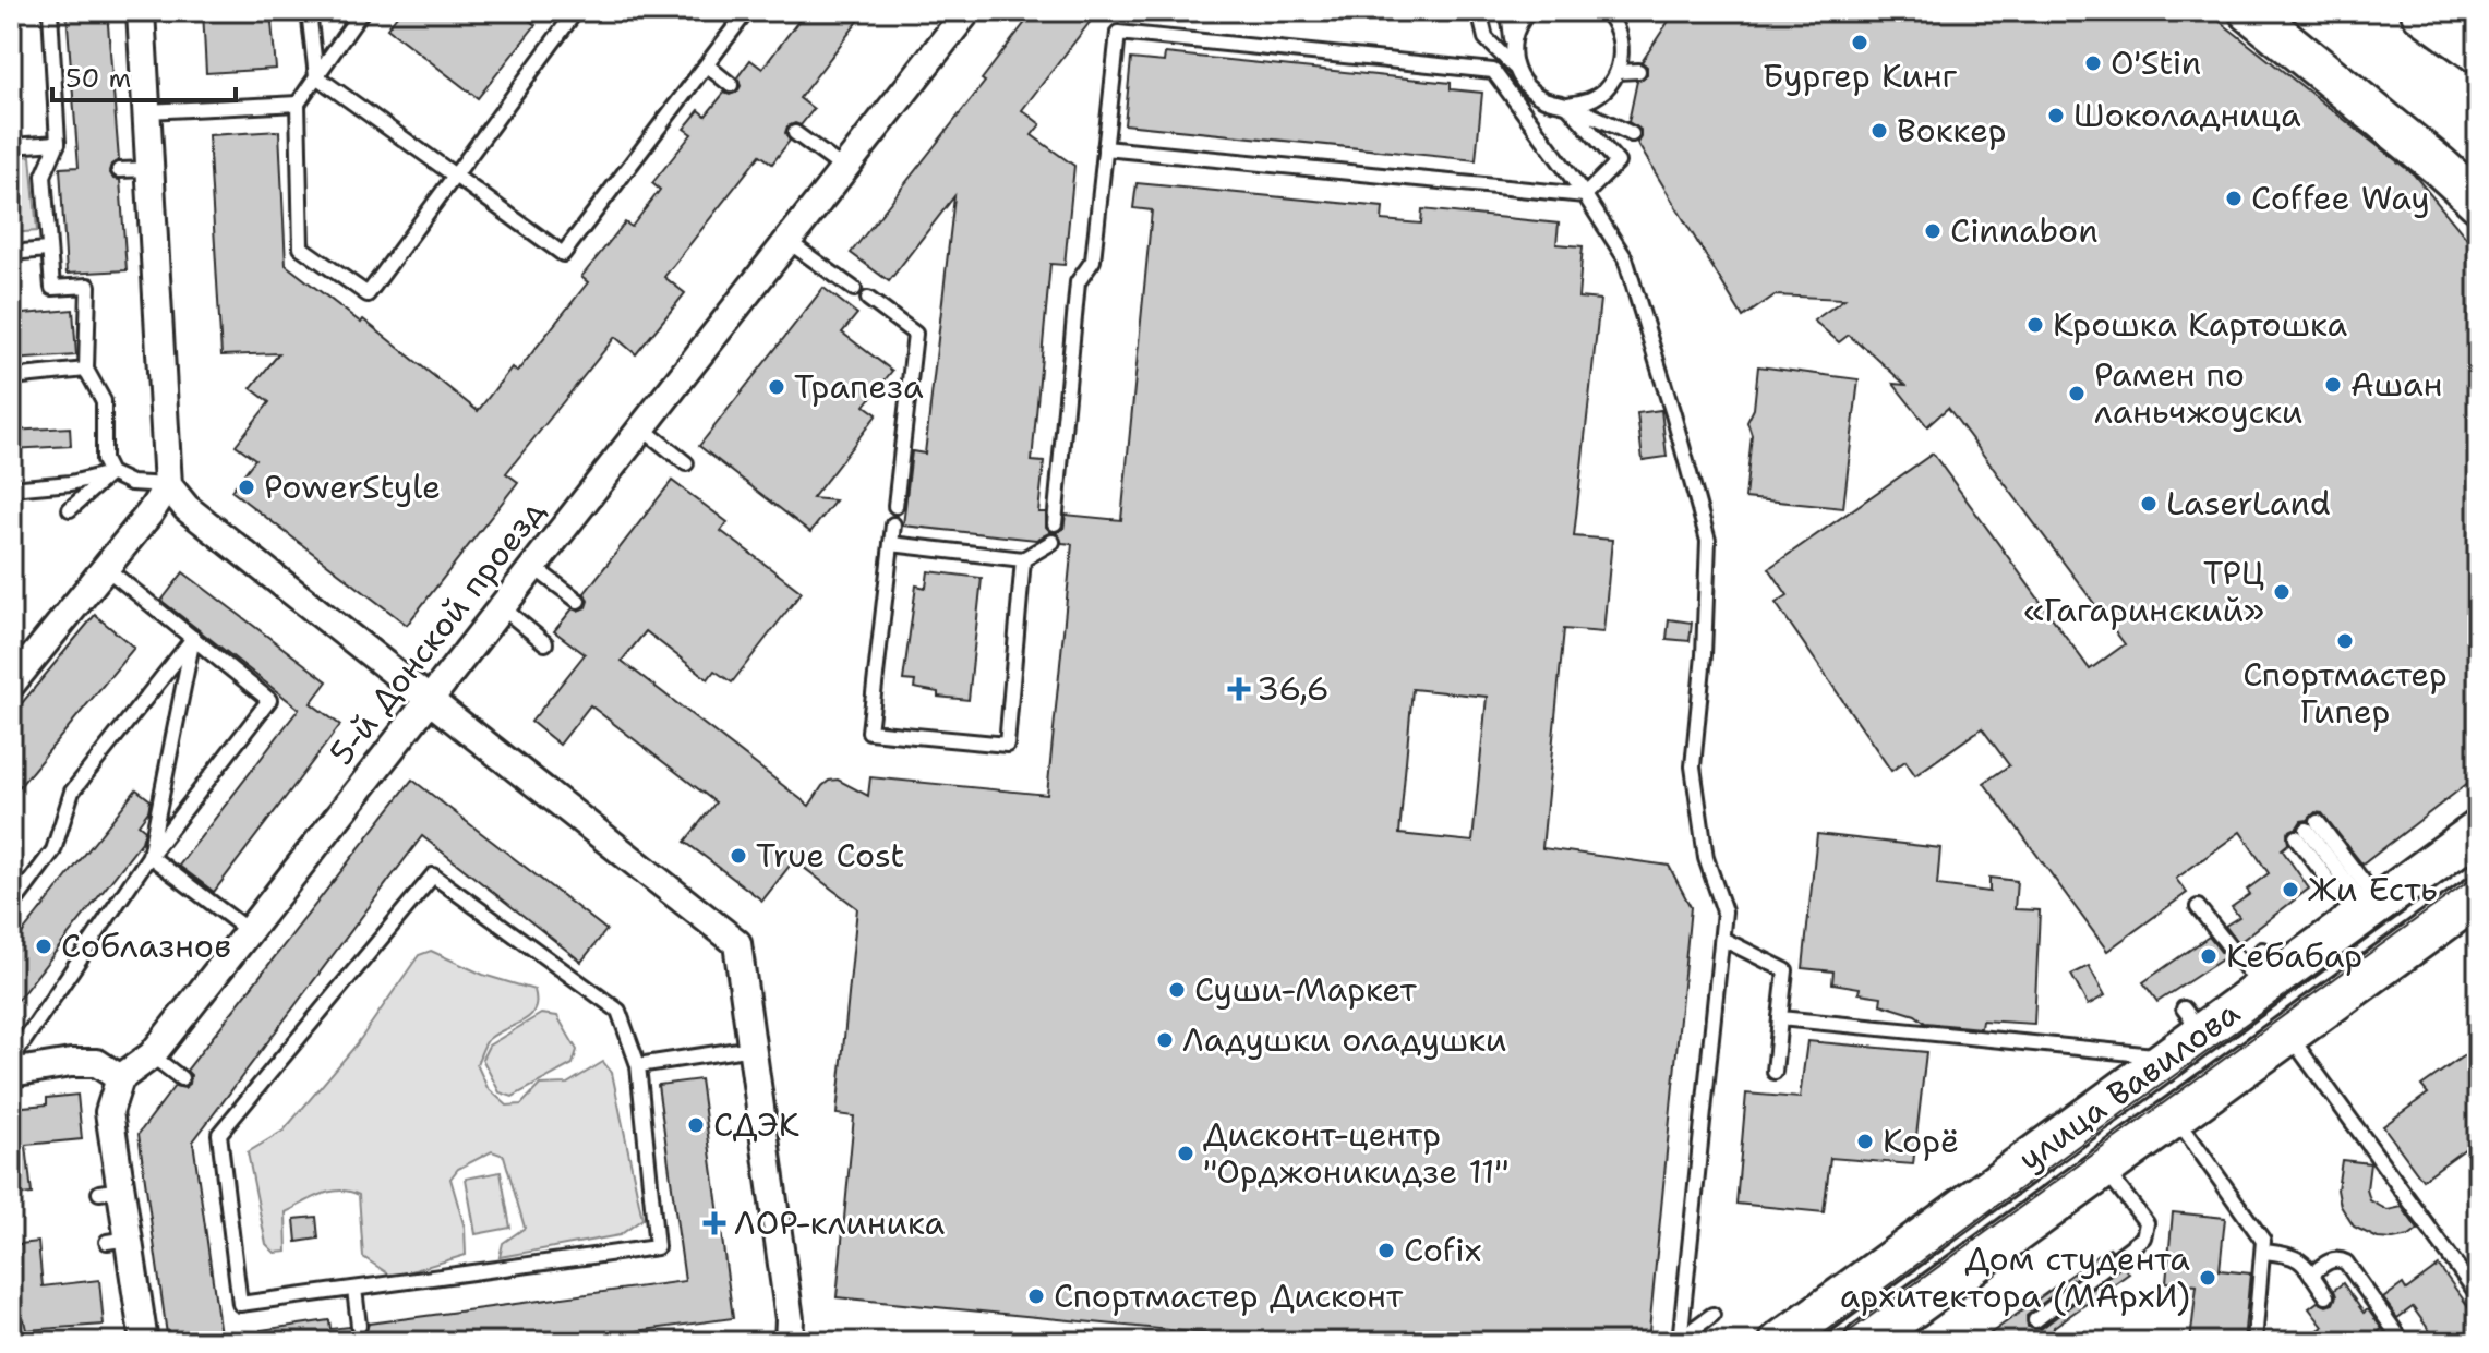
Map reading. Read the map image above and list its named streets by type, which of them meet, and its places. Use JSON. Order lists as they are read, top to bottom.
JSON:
{
  "streets": {
    "main road": ["улица Вавилова"],
    "street": ["5-й Донской проезд"]
  },
  "places": {
    "other": [
      "Бургер Кинг",
      "O'Stin",
      "Шоколадница",
      "Воккер",
      "Coffee Way",
      "Cinnabon",
      "Крошка Картошка",
      "Ашан",
      "Трапеза",
      "Рамен по ланьчжоуски",
      "PowerStyle",
      "LaserLand",
      "ТРЦ «Гагаринский»",
      "Спортмастер Гипер",
      "True Cost",
      "Жи Есть",
      "Соблазнов",
      "Кебабар",
      "Суши-Маркет",
      "Ладушки оладушки",
      "СДЭК",
      "Корё",
      "Дисконт-центр \"Орджоникидзе 11\"",
      "Cofix",
      "Дом студента архитектора (МАрхИ)",
      "Спортмастер Дисконт"
    ],
    "health": ["36,6", "ЛОР-клиника"]
  },
  "scale_bar": "50 m"
}
